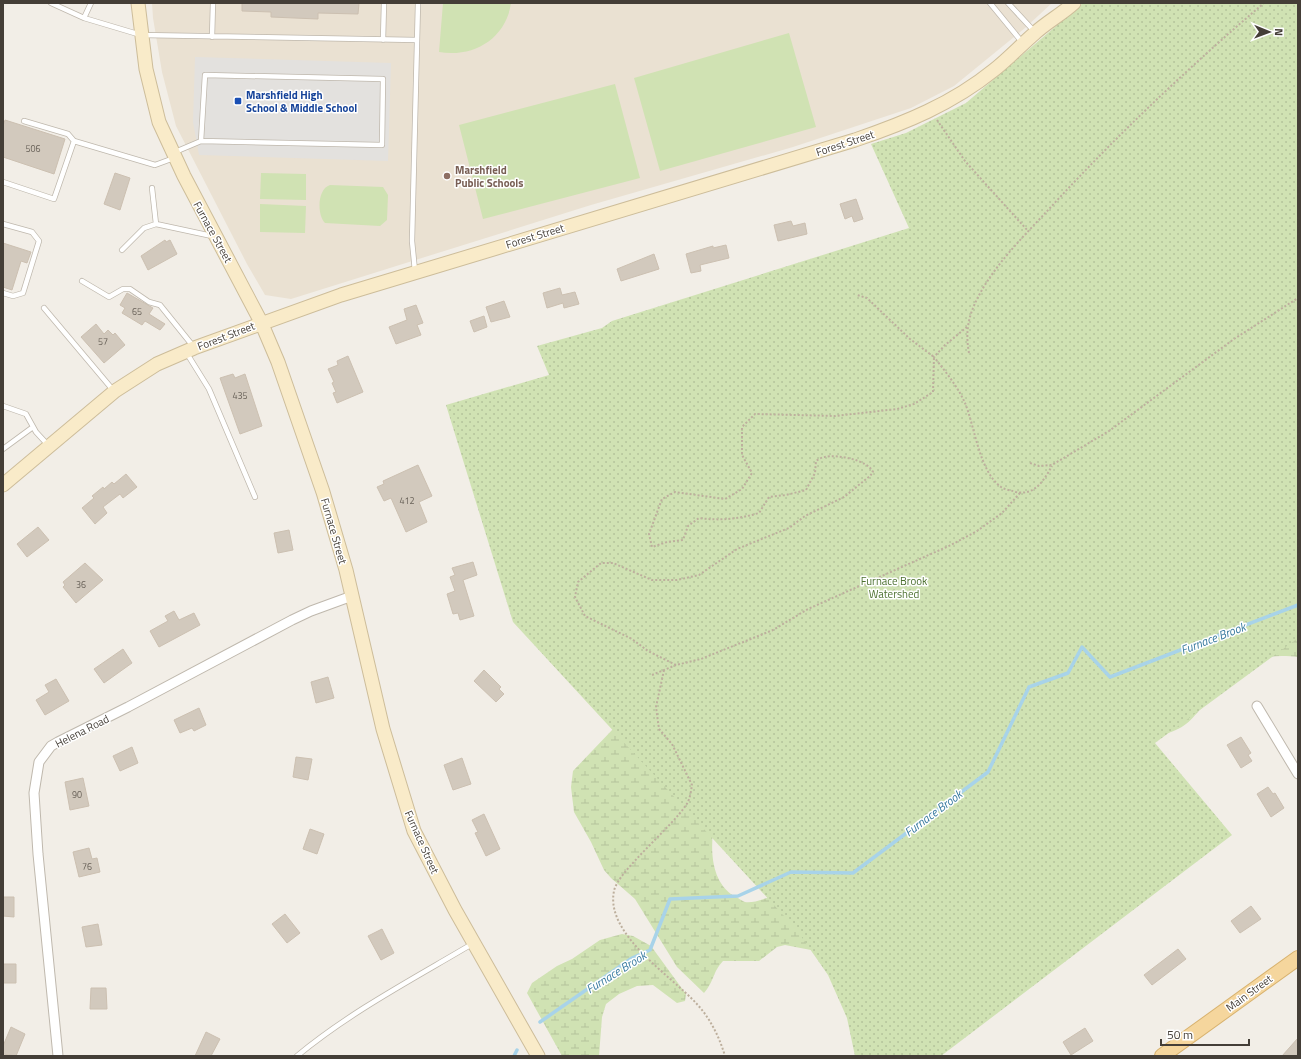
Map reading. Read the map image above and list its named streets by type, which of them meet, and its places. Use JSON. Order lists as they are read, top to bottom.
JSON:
{
  "streets": {
    "main road": ["Main Street"],
    "street": ["Forest Street", "Furnace Street", "Helena Road"]
  },
  "crossings": [
    ["Forest Street", "Furnace Street"],
    ["Furnace Street", "Helena Road"]
  ],
  "water": ["Furnace Brook"],
  "parks": ["Furnace Brook Watershed"],
  "places": {
    "transit": ["Marshfield High School & Middle School"],
    "other": ["Marshfield Public Schools"]
  },
  "house_numbers": [
    "506",
    "65",
    "57",
    "435",
    "412",
    "36",
    "90",
    "76"
  ],
  "scale_bar": "50 m",
  "north": "right"
}
